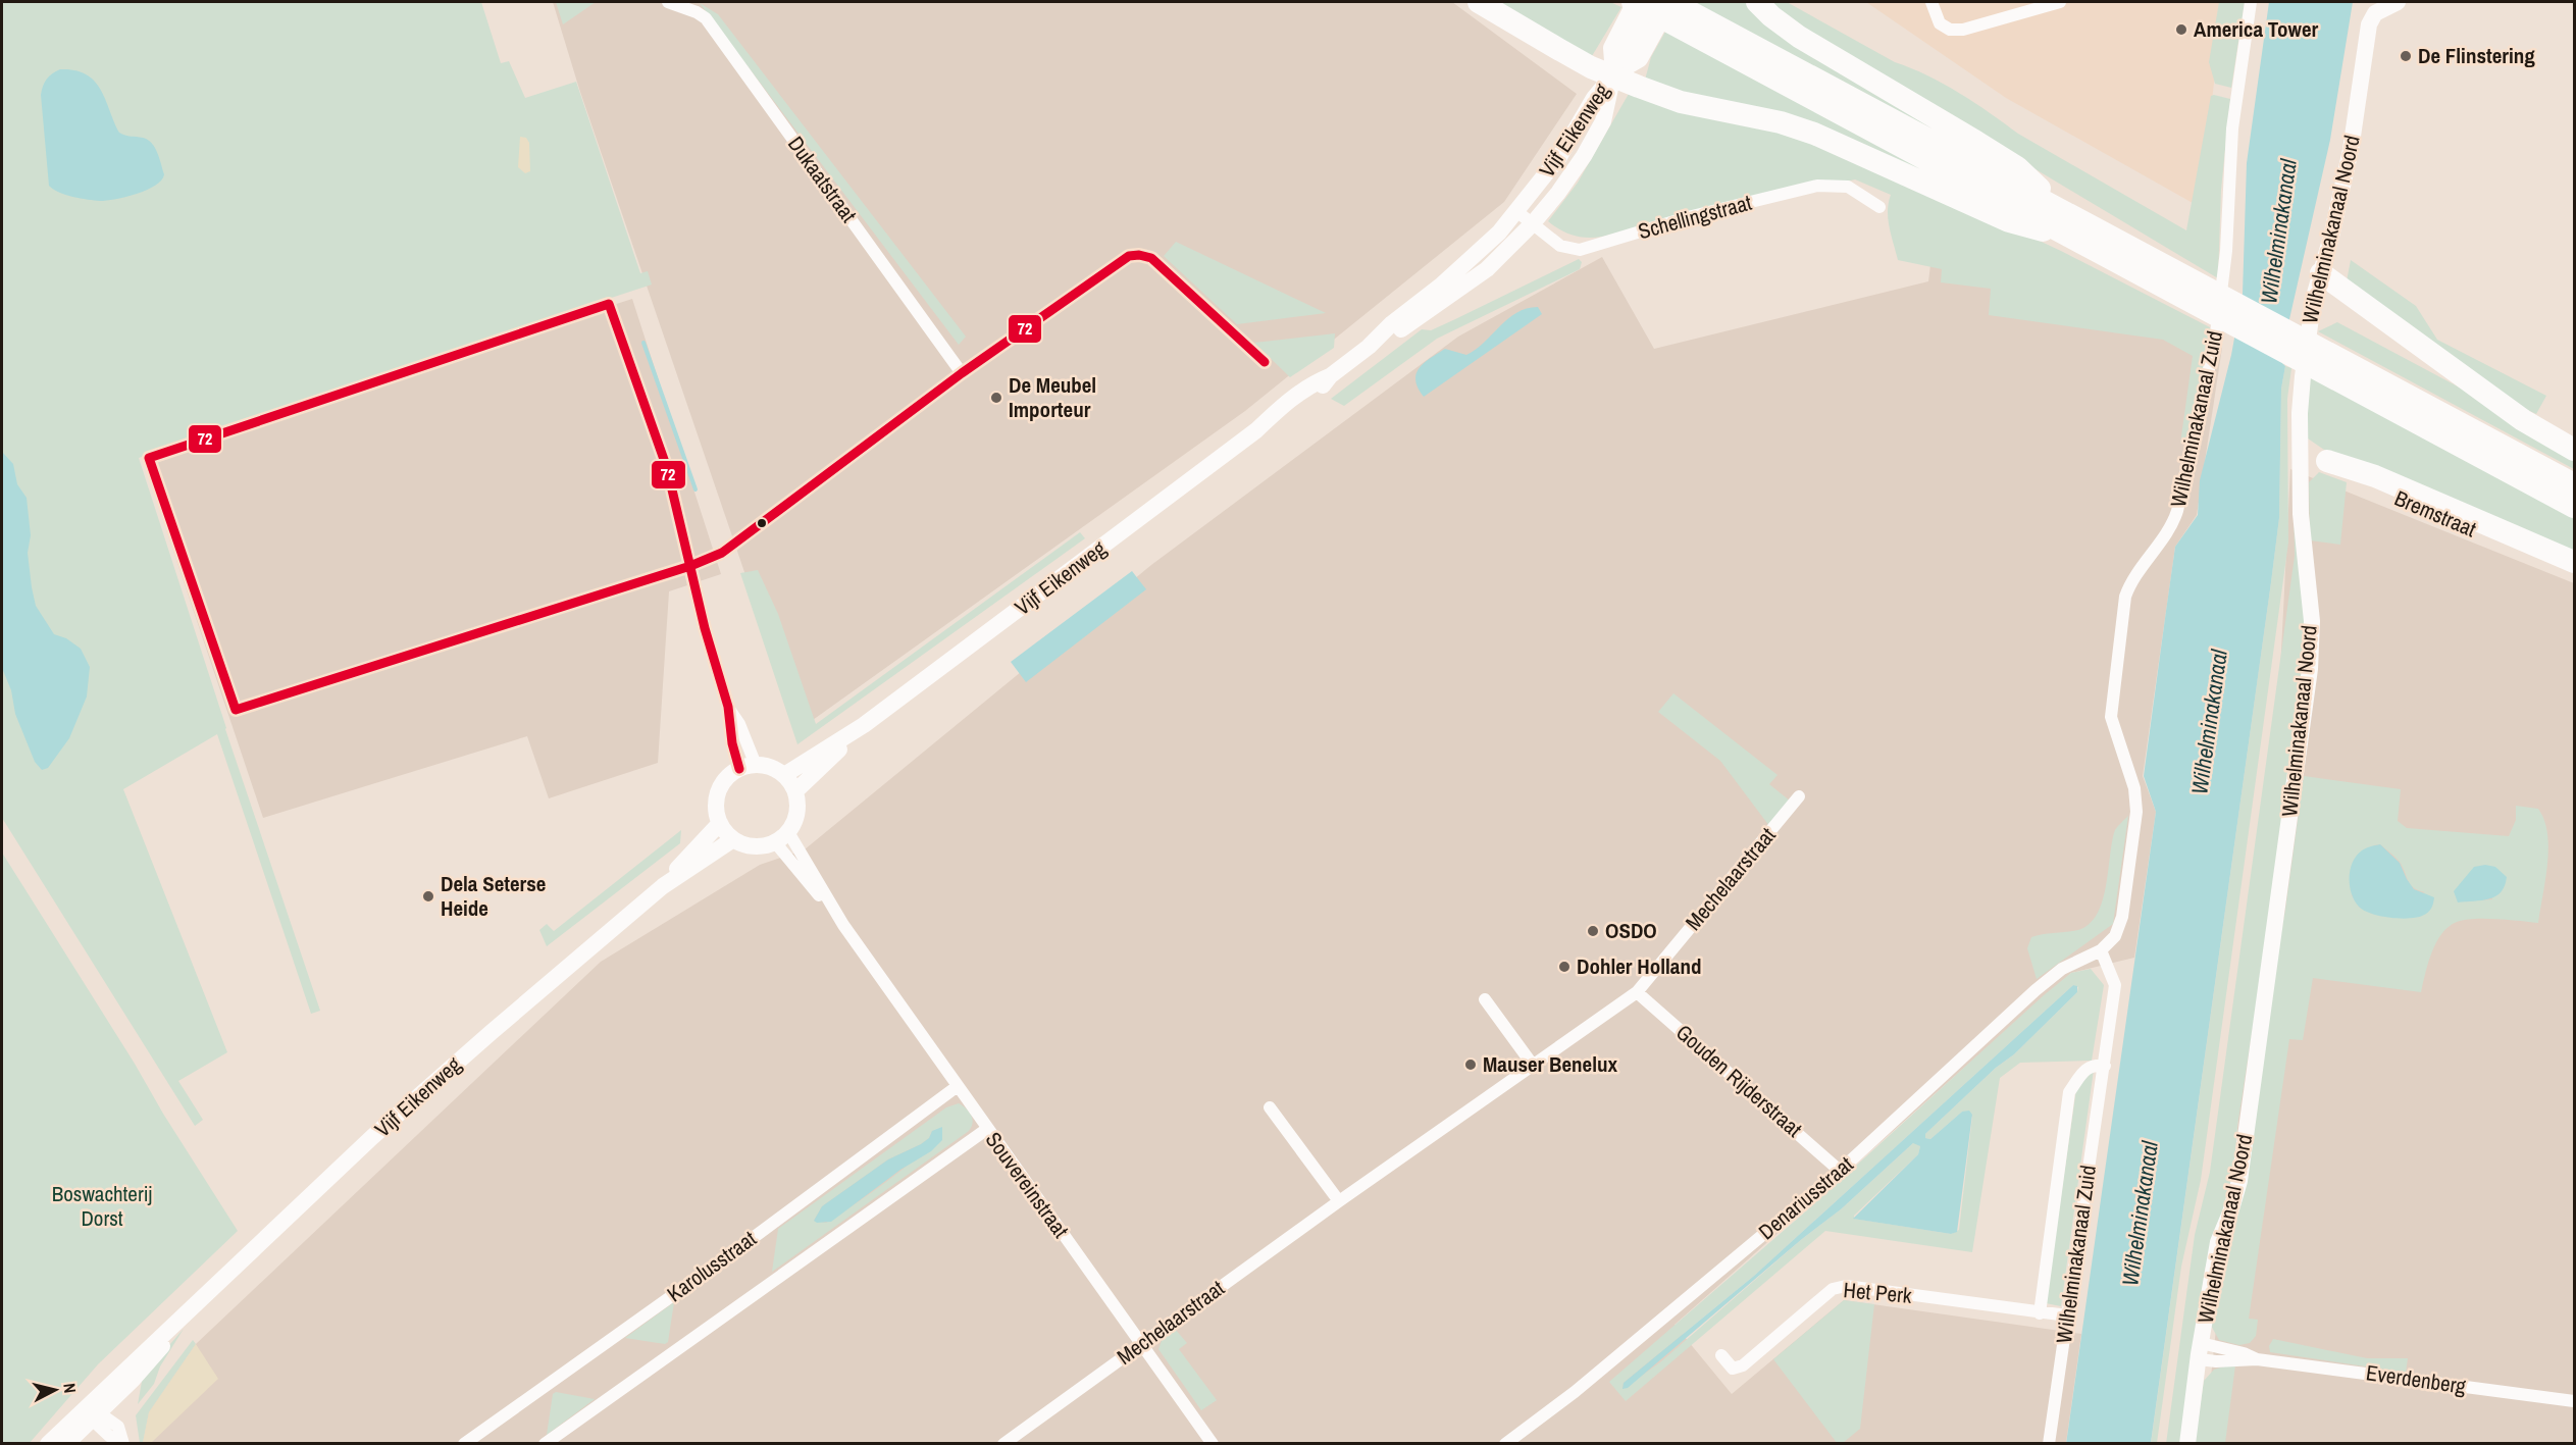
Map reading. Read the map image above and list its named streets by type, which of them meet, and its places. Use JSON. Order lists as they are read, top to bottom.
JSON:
{
  "streets": {
    "main road": ["Vijf Eikenweg", "Wilhelminakanaal Noord"],
    "street": [
      "Dukaatstraat",
      "Schellingstraat",
      "Wilhelminakanaal Zuid",
      "Bremstraat",
      "Mechelaarstraat",
      "Gouden Rijderstraat",
      "Souvereinstraat",
      "Denariusstraat",
      "Karolusstraat",
      "Het Perk",
      "Everdenberg"
    ]
  },
  "crossings": [
    ["Vijf Eikenweg", "Schellingstraat"],
    ["Vijf Eikenweg", "Souvereinstraat"],
    ["Wilhelminakanaal Noord", "Everdenberg"],
    ["Wilhelminakanaal Zuid", "Denariusstraat"],
    ["Wilhelminakanaal Zuid", "Het Perk"],
    ["Mechelaarstraat", "Gouden Rijderstraat"],
    ["Mechelaarstraat", "Souvereinstraat"],
    ["Gouden Rijderstraat", "Denariusstraat"],
    ["Souvereinstraat", "Karolusstraat"]
  ],
  "water": ["Wilhelminakanaal"],
  "parks": ["Boswachterij Dorst"],
  "places": [
    "America Tower",
    "De Flinstering",
    "De Meubel Importeur",
    "Dela Seterse Heide",
    "OSDO",
    "Dohler Holland",
    "Mauser Benelux"
  ],
  "lines": ["transit line 72"],
  "north": "right"
}
